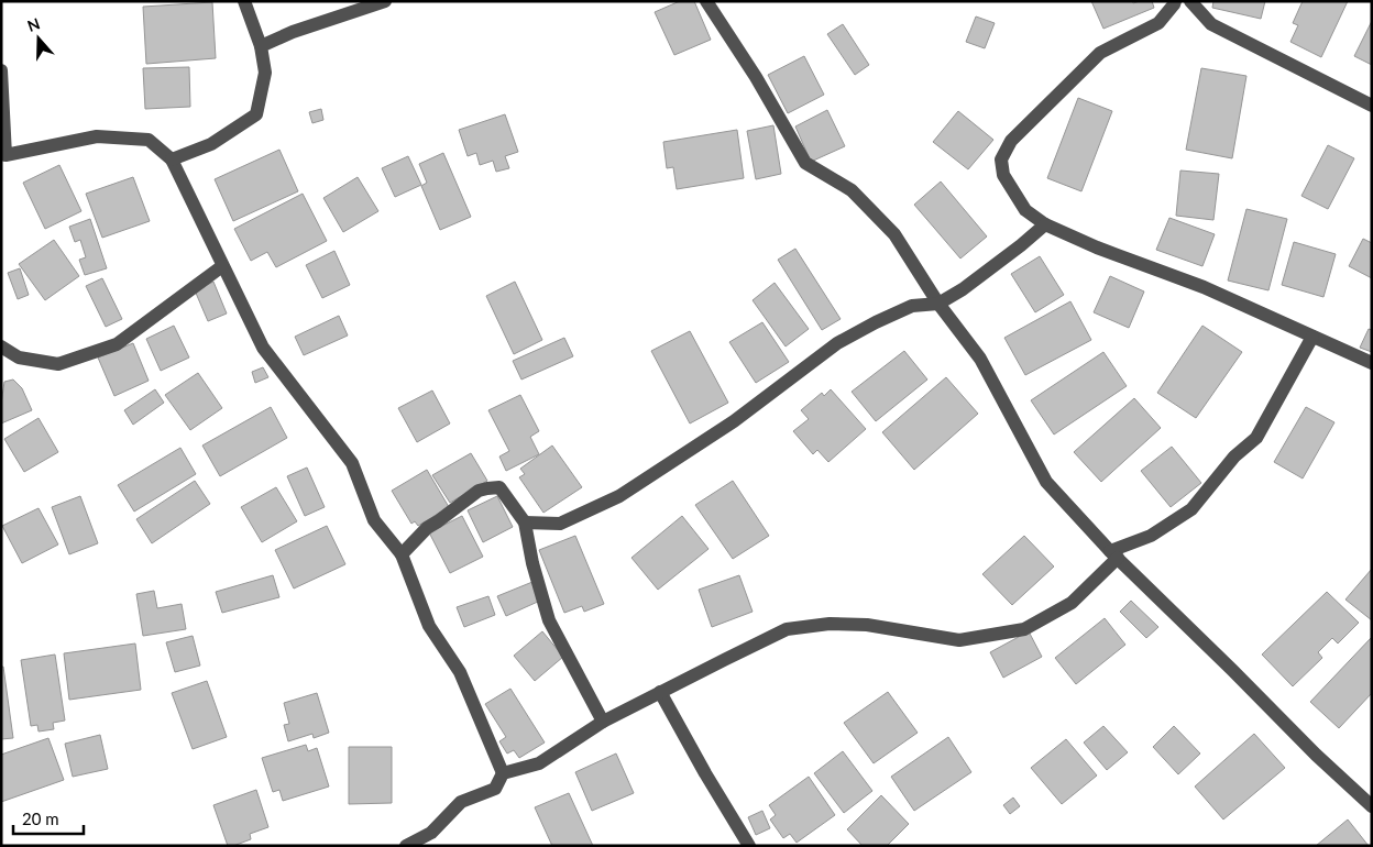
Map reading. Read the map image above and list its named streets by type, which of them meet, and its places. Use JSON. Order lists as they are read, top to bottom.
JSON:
{
  "scale_bar": "20 m",
  "north": "top"
}
